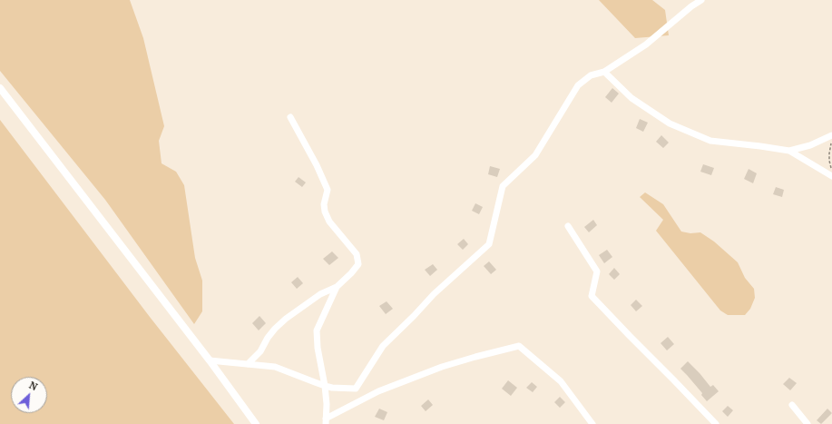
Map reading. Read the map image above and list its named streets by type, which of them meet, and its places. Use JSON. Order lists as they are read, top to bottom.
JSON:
{
  "north": "top right"
}
